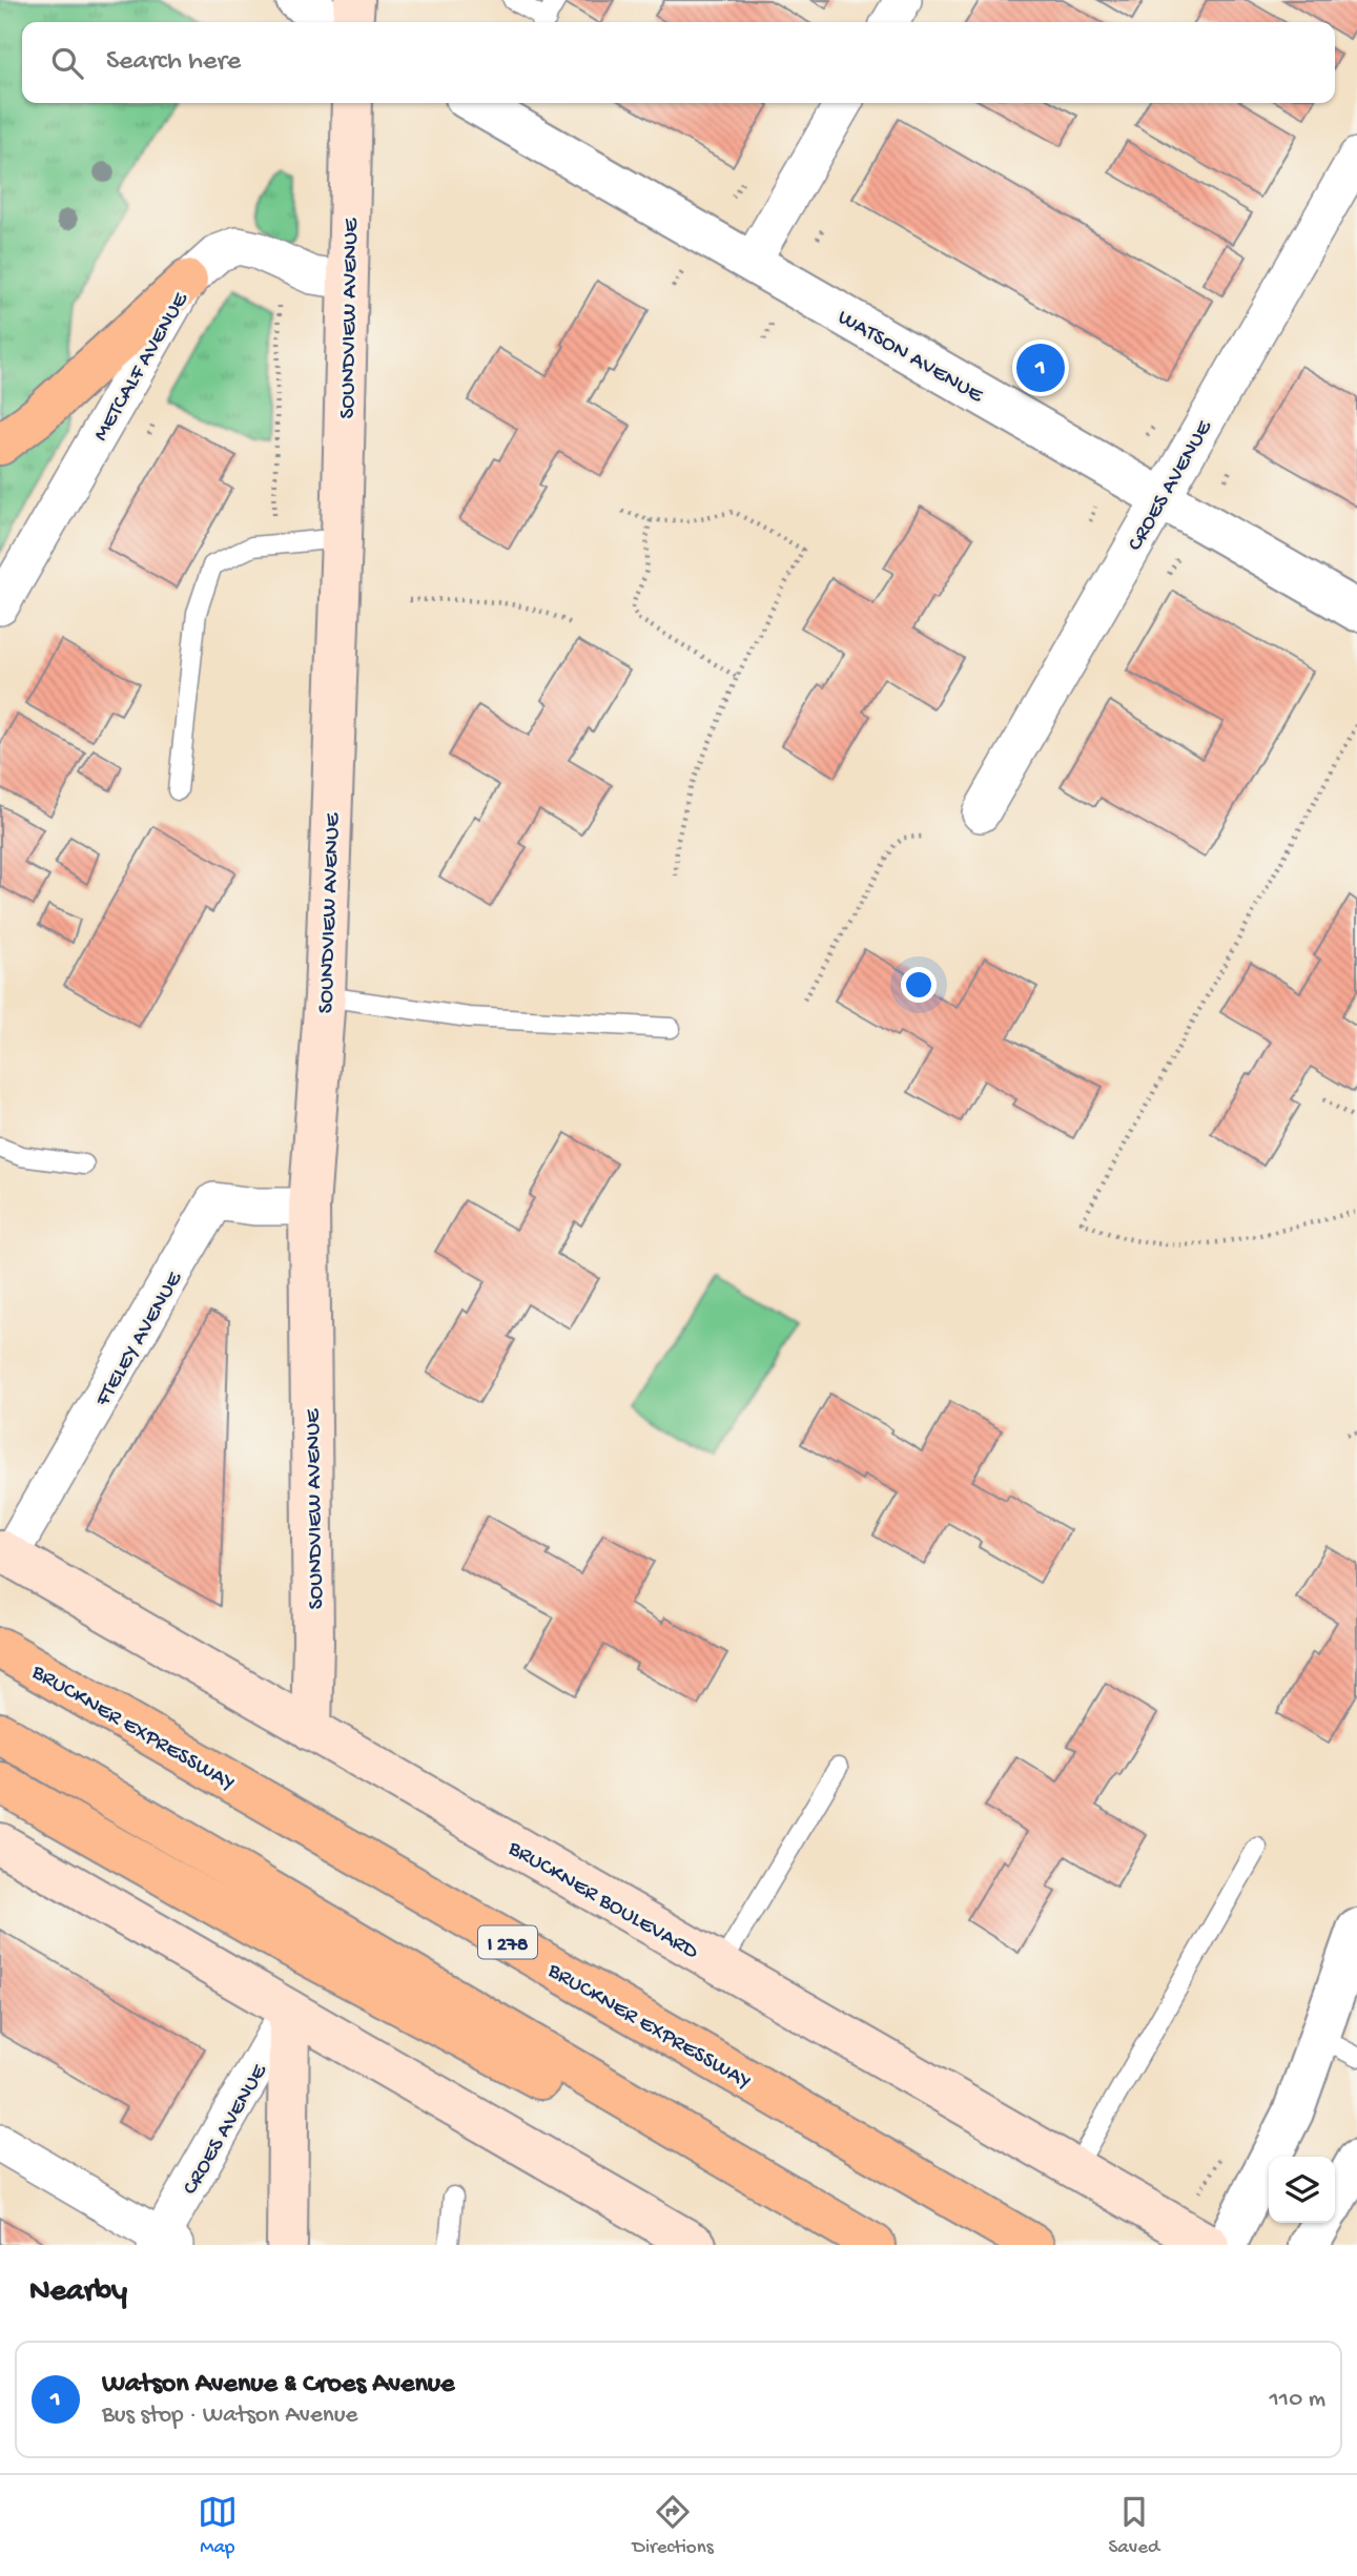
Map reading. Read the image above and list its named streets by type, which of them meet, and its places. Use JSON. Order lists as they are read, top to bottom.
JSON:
{
  "streets": {
    "highway": ["BRUCKNER EXPRESSWAY", "I 278"],
    "main road": ["SOUNDVIEW AVENUE", "BRUCKNER BOULEVARD"],
    "street": [
      "WATSON AVENUE",
      "METCALF AVENUE",
      "CROES AVENUE",
      "FTELEY AVENUE"
    ]
  },
  "crossings": [
    ["SOUNDVIEW AVENUE", "METCALF AVENUE"],
    ["SOUNDVIEW AVENUE", "FTELEY AVENUE"],
    ["SOUNDVIEW AVENUE", "BRUCKNER BOULEVARD"],
    ["WATSON AVENUE", "CROES AVENUE"],
    ["FTELEY AVENUE", "BRUCKNER BOULEVARD"]
  ],
  "page": {
    "search": "Search here",
    "pins": "1",
    "heading": "Nearby",
    "list": [
      {
        "mark": "1",
        "name": "Watson Avenue & Croes Avenue",
        "note": "Bus stop · Watson Avenue",
        "value": "110 m"
      }
    ],
    "nav": ["Map", "Directions", "Saved"]
  }
}
